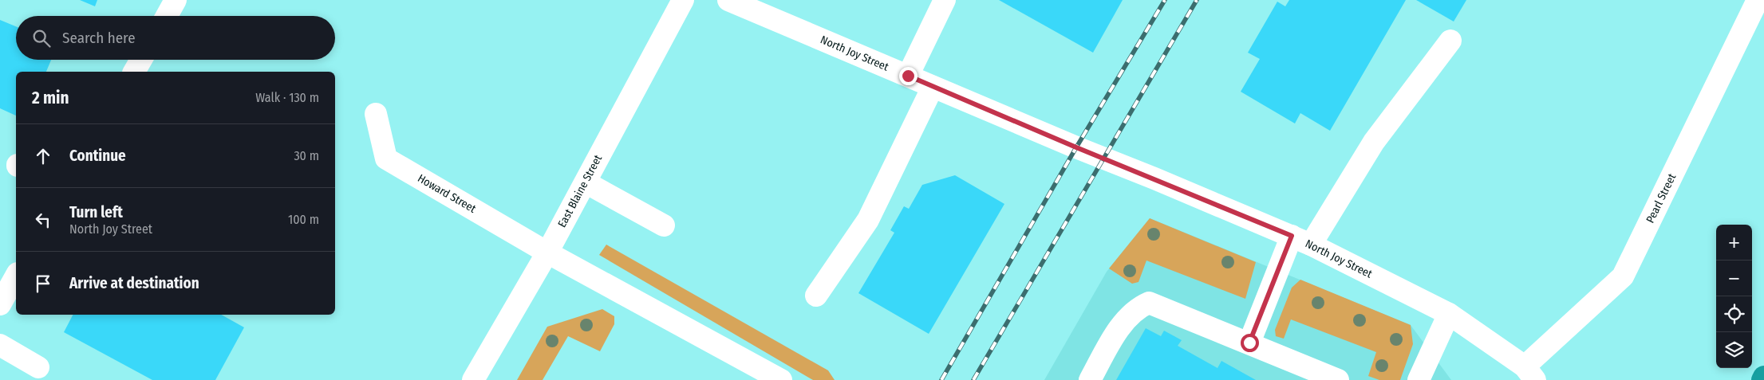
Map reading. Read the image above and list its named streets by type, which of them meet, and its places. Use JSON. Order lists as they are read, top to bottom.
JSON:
{
  "streets": {
    "street": [
      "North Joy Street",
      "East Blaine Street",
      "Howard Street",
      "Pearl Street"
    ]
  },
  "crossings": [
    ["North Joy Street", "Pearl Street"],
    ["East Blaine Street", "Howard Street"]
  ],
  "page": {
    "search": "Search here",
    "heading": ["2 min", "Walk · 130 m"],
    "list": [
      ["Continue", "30 m"],
      ["Turn left", "North Joy Street", "100 m"],
      "Arrive at destination"
    ],
    "map_buttons": ["+", "−"]
  }
}
